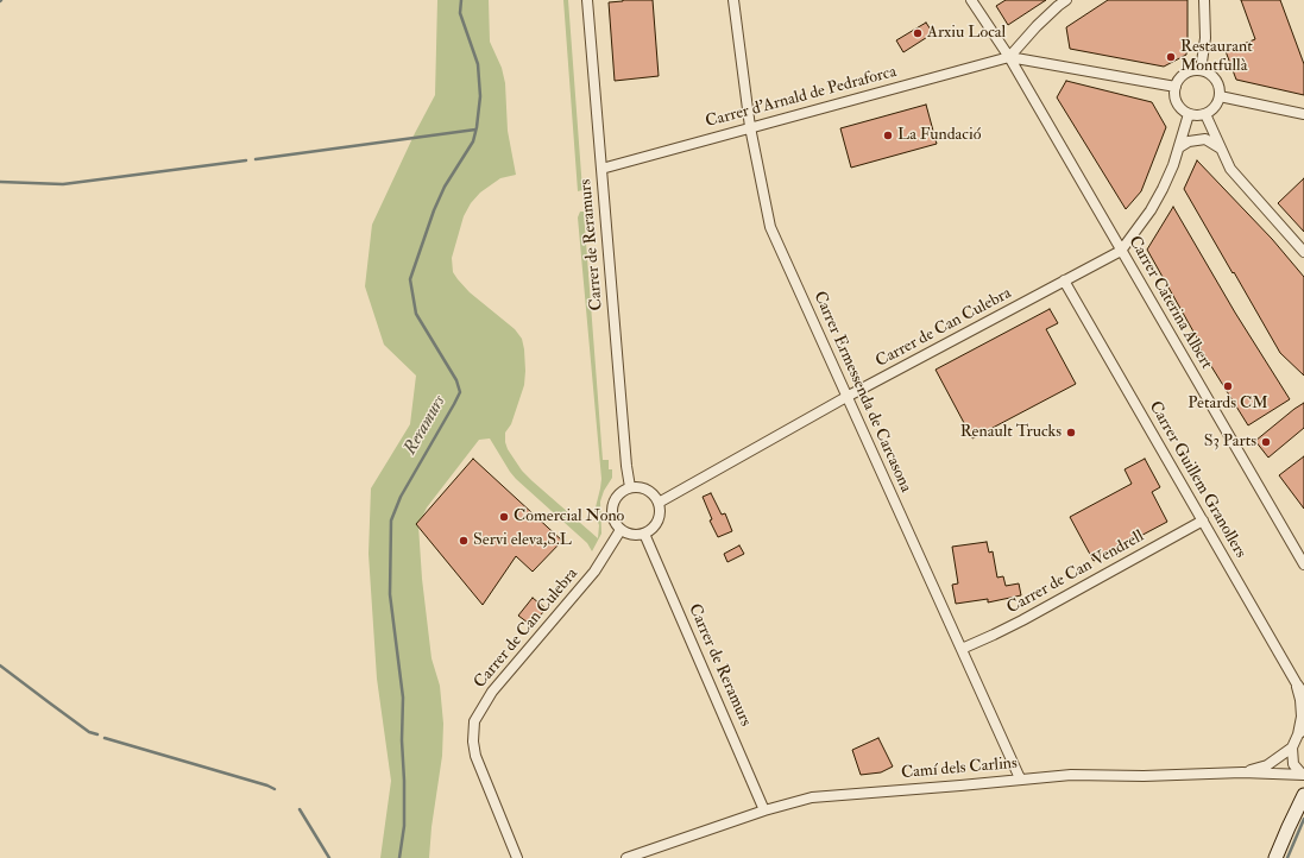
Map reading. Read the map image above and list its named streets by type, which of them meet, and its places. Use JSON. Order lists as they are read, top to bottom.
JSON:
{
  "streets": {
    "street": [
      "Carrer d'Arnald de Pedraforca",
      "Carrer de Reramurs",
      "Carrer Caterina Albert",
      "Carrer de Can Culebra",
      "Carrer Ermessenda de Carcasona",
      "Carrer Guillem Granollers",
      "Carrer de Can Vendrell",
      "Camí dels Carlins"
    ]
  },
  "crossings": [
    ["Carrer d'Arnald de Pedraforca", "Carrer de Reramurs"],
    ["Carrer d'Arnald de Pedraforca", "Carrer Caterina Albert"],
    ["Carrer d'Arnald de Pedraforca", "Carrer Ermessenda de Carcasona"],
    ["Carrer de Reramurs", "Carrer de Can Culebra"],
    ["Carrer de Reramurs", "Camí dels Carlins"],
    ["Carrer Caterina Albert", "Carrer de Can Culebra"],
    ["Carrer de Can Culebra", "Carrer Ermessenda de Carcasona"],
    ["Carrer de Can Culebra", "Carrer Guillem Granollers"],
    ["Carrer Ermessenda de Carcasona", "Carrer de Can Vendrell"],
    ["Carrer Ermessenda de Carcasona", "Camí dels Carlins"],
    ["Carrer Guillem Granollers", "Carrer de Can Vendrell"]
  ],
  "water": ["Reramurs"],
  "places": [
    "Arxiu Local",
    "Restaurant Montfullà",
    "La Fundació",
    "Petards CM",
    "Renault Trucks",
    "S3 Parts",
    "Comercial Nono",
    "Servi eleva,S.L"
  ]
}
